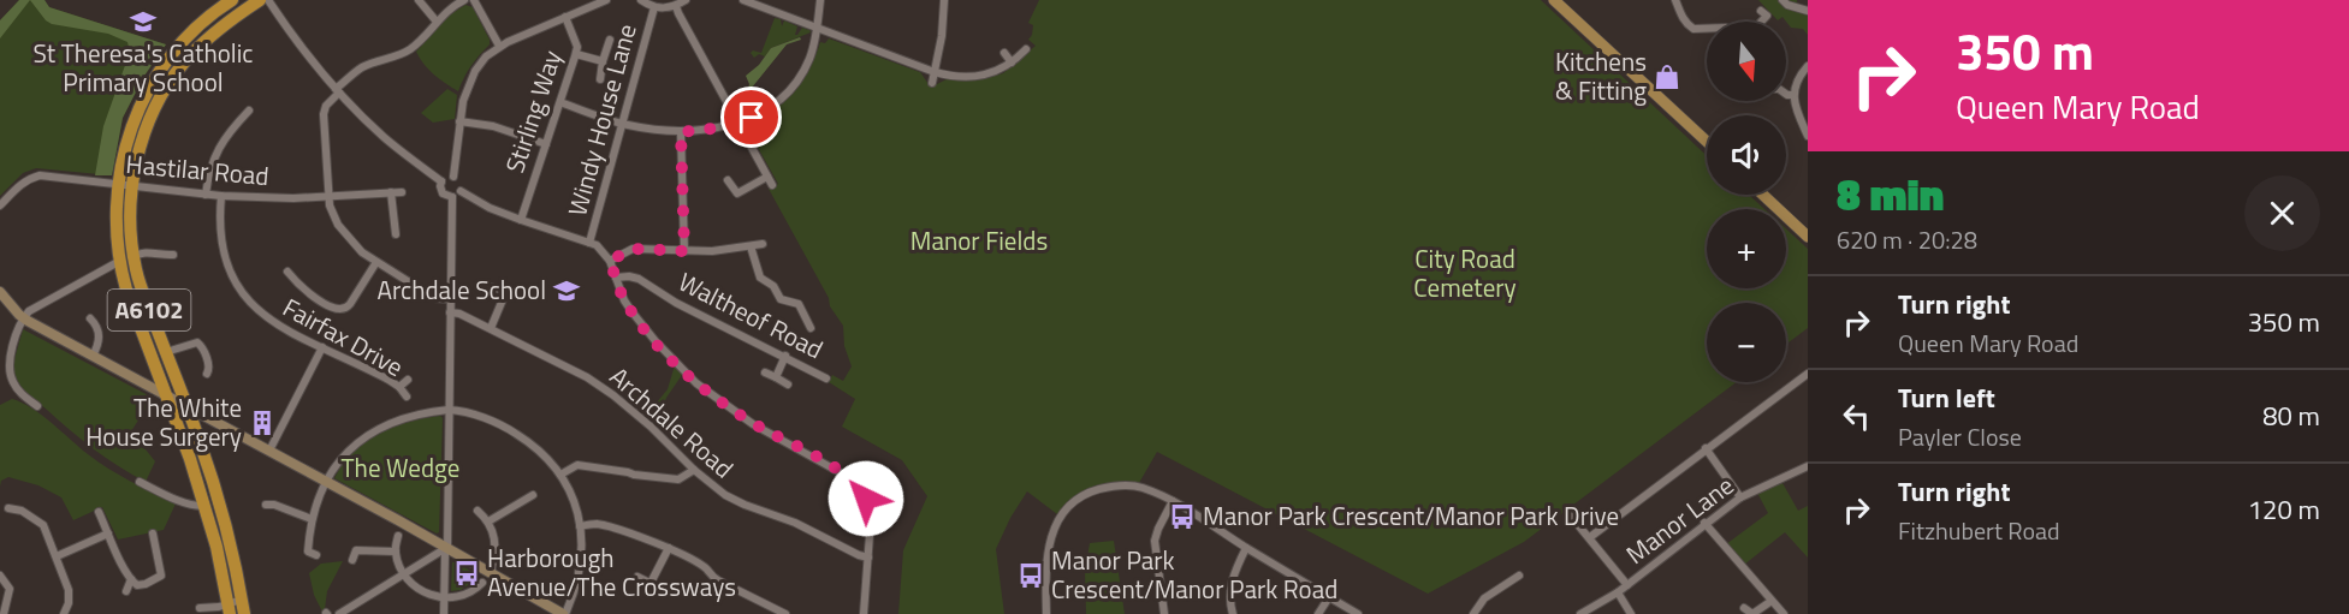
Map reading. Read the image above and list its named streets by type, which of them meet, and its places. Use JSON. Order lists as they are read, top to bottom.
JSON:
{
  "streets": {
    "highway": ["A6102"],
    "street": [
      "Stirling Way",
      "Windy House Lane",
      "Hastilar Road",
      "Waltheof Road",
      "Fairfax Drive",
      "Archdale Road",
      "Manor Lane"
    ]
  },
  "crossings": [
    ["Hastilar Road", "A6102"],
    ["Hastilar Road", "Fairfax Drive"]
  ],
  "parks": ["Manor Fields", "City Road Cemetery", "The Wedge"],
  "places": {
    "school or university": ["St Theresa's Catholic Primary School", "Archdale School"],
    "shop": ["Kitchens & Fitting"],
    "building": ["The White House Surgery"],
    "bus stop": ["Manor Park Crescent/Manor Park Drive", "Harborough Avenue/The Crossways", "Manor Park Crescent/Manor Park Road"]
  },
  "north": "bottom",
  "page": {
    "turn": ["350 m", "Queen Mary Road"],
    "map_buttons": ["+", "−"],
    "heading": ["8 min", "620 m · 20:28"],
    "list": [
      {
        "name": "Turn right",
        "note": "Queen Mary Road",
        "value": "350 m"
      },
      {
        "name": "Turn left",
        "note": "Payler Close",
        "value": "80 m"
      },
      {
        "name": "Turn right",
        "note": "Fitzhubert Road",
        "value": "120 m"
      }
    ]
  }
}
